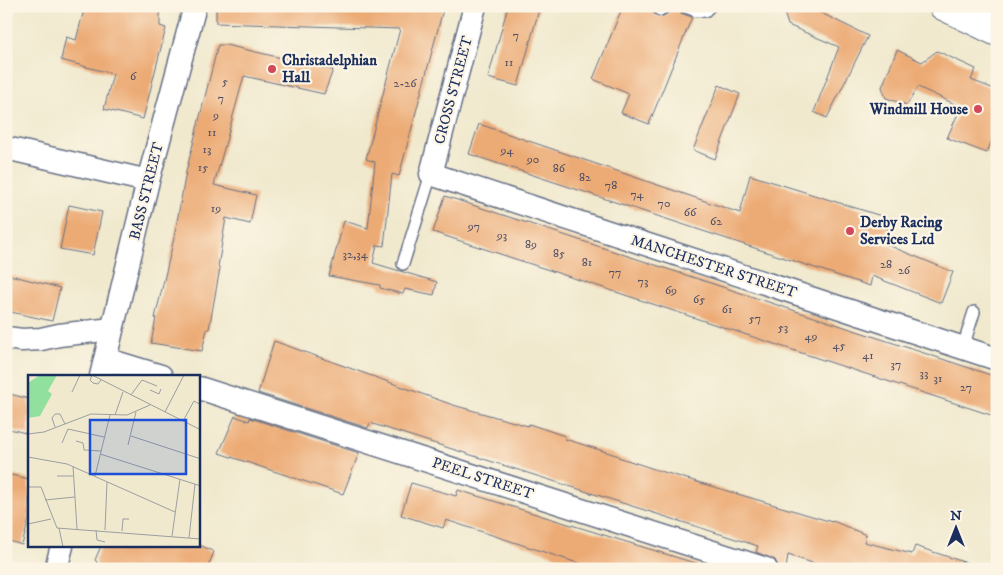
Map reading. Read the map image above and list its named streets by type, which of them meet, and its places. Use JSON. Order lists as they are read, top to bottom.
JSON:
{
  "streets": {
    "street": [
      "CROSS STREET",
      "BASS STREET",
      "MANCHESTER STREET",
      "PEEL STREET"
    ]
  },
  "crossings": [
    ["CROSS STREET", "MANCHESTER STREET"]
  ],
  "places": ["Christadelphian Hall", "Windmill House", "Derby Racing Services Ltd"],
  "house_numbers": [
    "7",
    "11",
    "6",
    "5",
    "2-26",
    "7",
    "9",
    "11",
    "13",
    "94",
    "90",
    "15",
    "86",
    "82",
    "78",
    "74",
    "70",
    "19",
    "66",
    "62",
    "97",
    "93",
    "89",
    "85",
    "32,34",
    "81",
    "28",
    "26",
    "77",
    "73",
    "69",
    "65",
    "61",
    "57",
    "53",
    "49",
    "45",
    "41",
    "37",
    "33",
    "31",
    "27"
  ],
  "north": "top"
}
